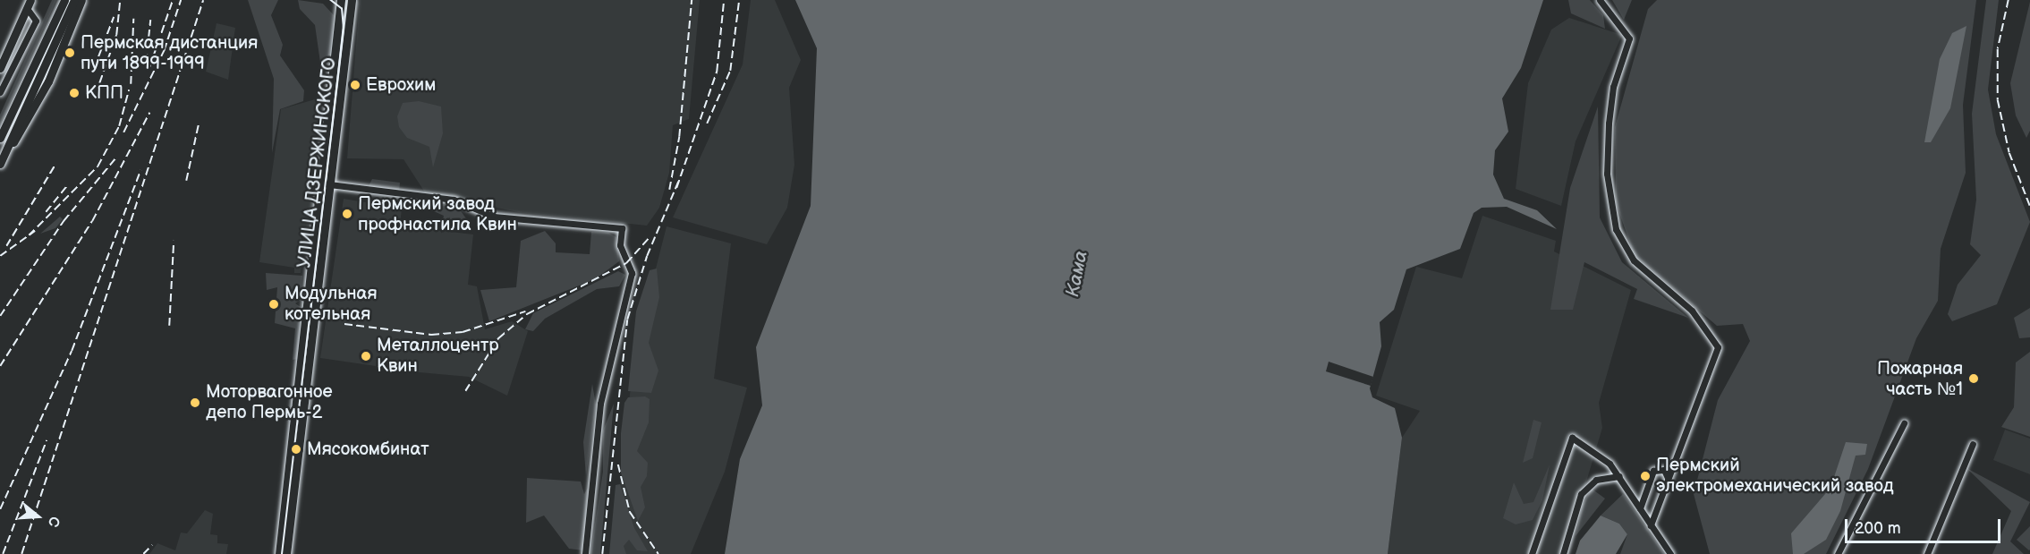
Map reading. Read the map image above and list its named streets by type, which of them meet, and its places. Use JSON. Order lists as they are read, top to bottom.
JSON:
{
  "streets": {
    "main road": ["УЛИЦА ДЗЕРЖИНСКОГО"]
  },
  "water": ["Кама"],
  "places": [
    "Пермская дистанция пути 1899-1999",
    "Еврохим",
    "КПП",
    "Пермский завод профнастила Квин",
    "Модульная котельная",
    "Металлоцентр Квин",
    "Пожарная часть №1",
    "Моторвагонное депо Пермь-2",
    "Мясокомбинат",
    "Пермский электромеханический завод"
  ],
  "scale_bar": "200 m",
  "north": "right"
}
